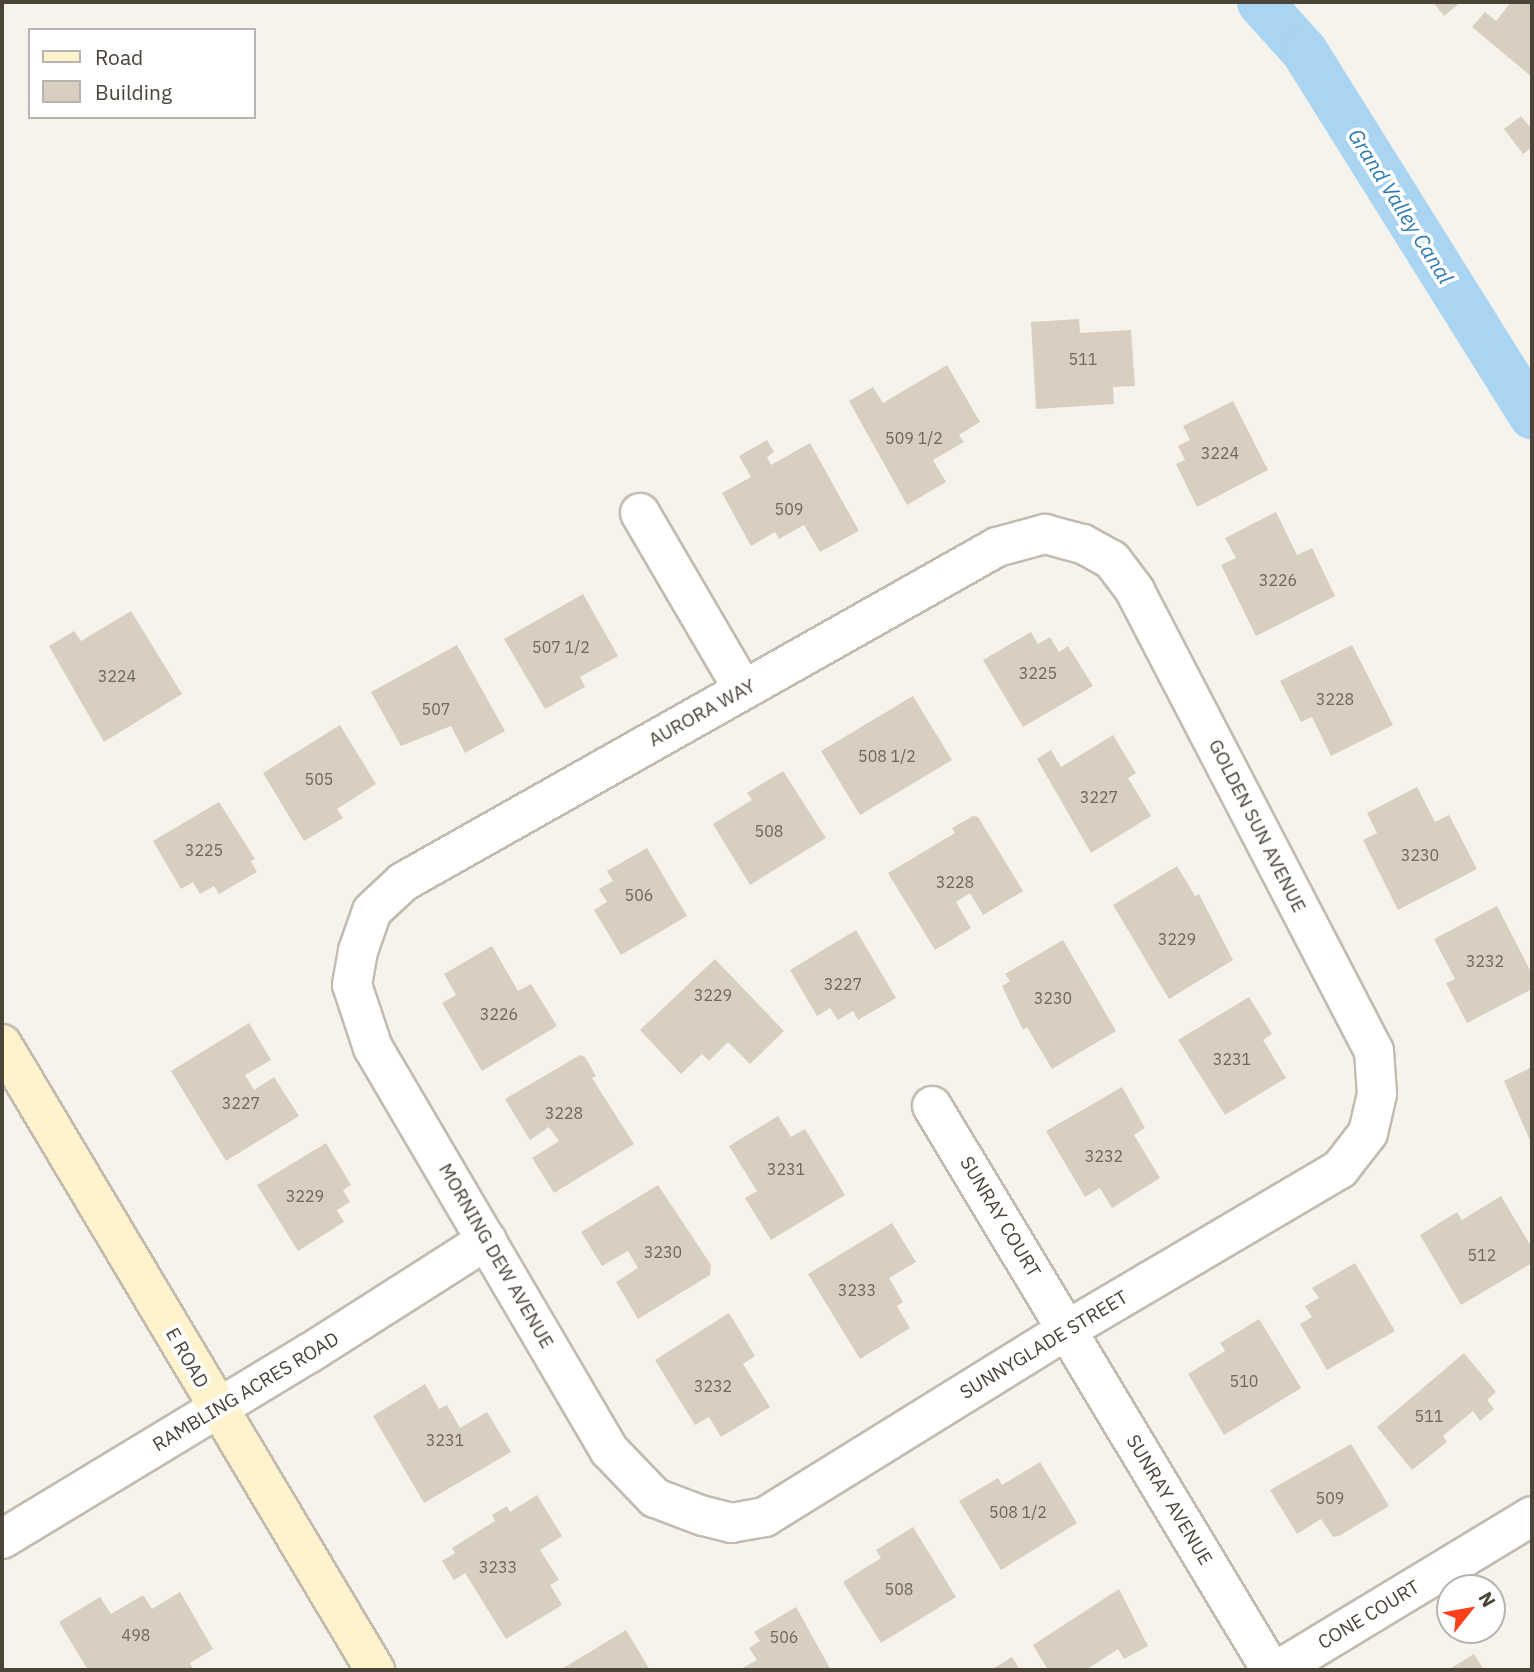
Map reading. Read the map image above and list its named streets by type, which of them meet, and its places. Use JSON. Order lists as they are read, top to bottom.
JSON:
{
  "streets": {
    "street": [
      "AURORA WAY",
      "GOLDEN SUN AVENUE",
      "SUNRAY COURT",
      "MORNING DEW AVENUE",
      "SUNNYGLADE STREET",
      "E ROAD",
      "RAMBLING ACRES ROAD",
      "SUNRAY AVENUE",
      "CONE COURT"
    ]
  },
  "crossings": [
    ["AURORA WAY", "GOLDEN SUN AVENUE"],
    ["AURORA WAY", "MORNING DEW AVENUE"],
    ["GOLDEN SUN AVENUE", "SUNNYGLADE STREET"],
    ["SUNRAY COURT", "SUNNYGLADE STREET"],
    ["SUNRAY COURT", "SUNRAY AVENUE"],
    ["MORNING DEW AVENUE", "SUNNYGLADE STREET"],
    ["MORNING DEW AVENUE", "RAMBLING ACRES ROAD"],
    ["SUNNYGLADE STREET", "SUNRAY AVENUE"],
    ["E ROAD", "RAMBLING ACRES ROAD"]
  ],
  "water": ["Grand Valley Canal"],
  "house_numbers": [
    "511",
    "509 1/2",
    "3224",
    "509",
    "3226",
    "507 1/2",
    "3225",
    "3224",
    "3228",
    "507",
    "508 1/2",
    "505",
    "3227",
    "508",
    "3225",
    "3230",
    "3228",
    "506",
    "3229",
    "3232",
    "3227",
    "3229",
    "3230",
    "3226",
    "3231",
    "3227",
    "3228",
    "3232",
    "3231",
    "3229",
    "3230",
    "512",
    "3233",
    "510",
    "3232",
    "511",
    "3231",
    "509",
    "508 1/2",
    "3233",
    "508",
    "498",
    "506"
  ],
  "legend": ["Road", "Building"],
  "north": "top right"
}
